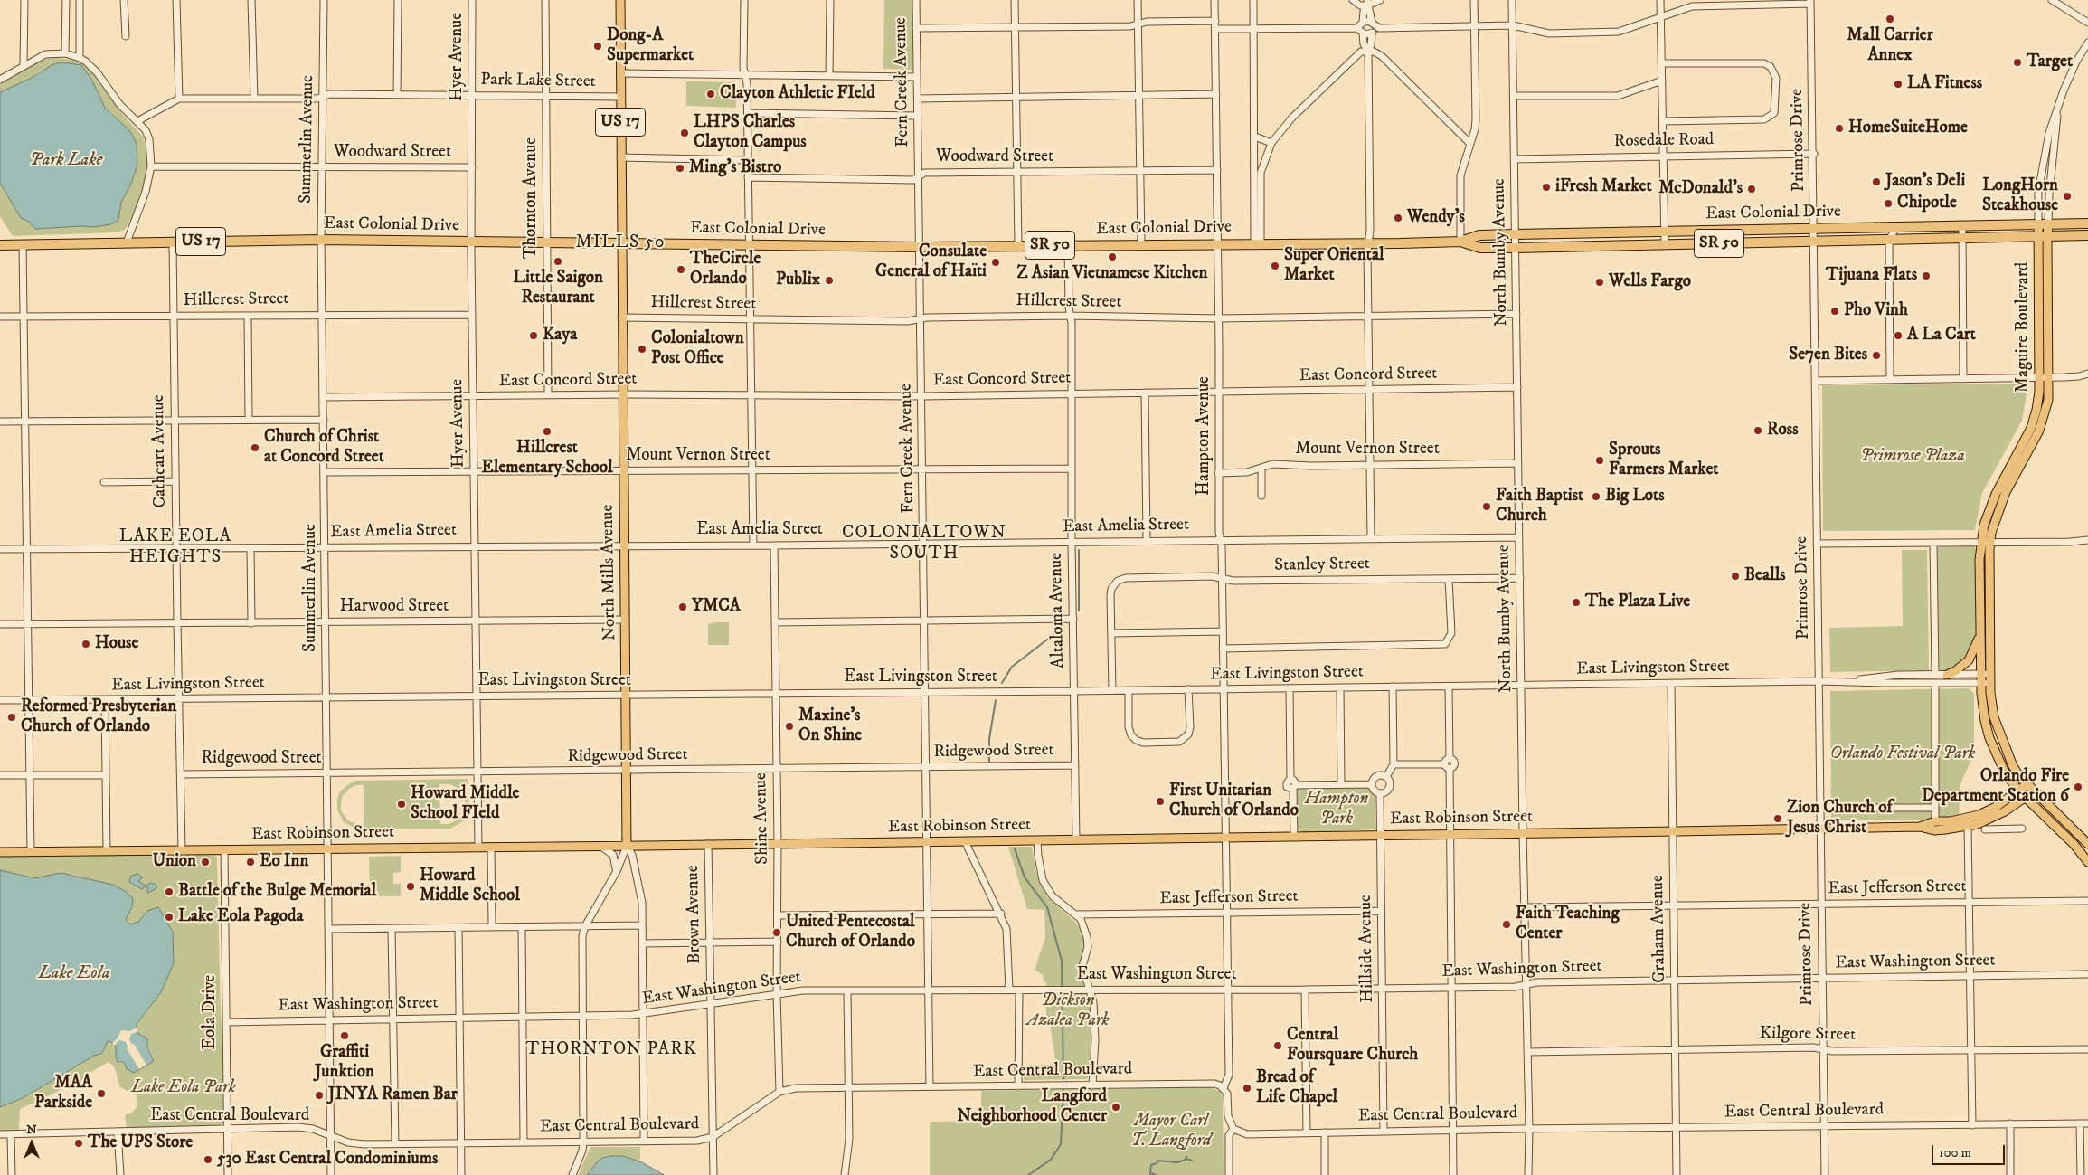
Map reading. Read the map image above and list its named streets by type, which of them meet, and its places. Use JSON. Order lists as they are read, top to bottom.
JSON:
{
  "streets": {
    "highway": ["US 17", "East Colonial Drive", "SR 50"],
    "main road": ["Maguire Boulevard", "North Mills Avenue", "East Robinson Street"],
    "street": [
      "Hyer Avenue",
      "Park Lake Street",
      "Fern Creek Avenue",
      "Summerlin Avenue",
      "Primrose Drive",
      "Rosedale Road",
      "Woodward Street",
      "Thornton Avenue",
      "North Bumby Avenue",
      "Hillcrest Street",
      "East Concord Street",
      "Hampton Avenue",
      "Mount Vernon Street",
      "Cathcart Avenue",
      "East Amelia Street",
      "Stanley Street",
      "Harwood Street",
      "Altaloma Avenue",
      "East Livingston Street",
      "Ridgewood Street",
      "Shine Avenue",
      "East Jefferson Street",
      "Brown Avenue",
      "Graham Avenue",
      "Hillside Avenue",
      "East Washington Street",
      "Eola Drive",
      "Kilgore Street",
      "East Central Boulevard"
    ]
  },
  "crossings": [
    ["Hyer Avenue", "Park Lake Street"],
    ["Hyer Avenue", "Woodward Street"],
    ["Hyer Avenue", "East Colonial Drive"],
    ["Hyer Avenue", "Hillcrest Street"],
    ["Hyer Avenue", "East Concord Street"],
    ["Hyer Avenue", "Mount Vernon Street"],
    ["Hyer Avenue", "East Amelia Street"],
    ["Hyer Avenue", "Harwood Street"],
    ["Hyer Avenue", "East Livingston Street"],
    ["Hyer Avenue", "Ridgewood Street"],
    ["Hyer Avenue", "East Robinson Street"],
    ["Park Lake Street", "Fern Creek Avenue"],
    ["Park Lake Street", "Summerlin Avenue"],
    ["Park Lake Street", "Thornton Avenue"],
    ["Park Lake Street", "North Mills Avenue"],
    ["Fern Creek Avenue", "Woodward Street"],
    ["Fern Creek Avenue", "East Colonial Drive"],
    ["Fern Creek Avenue", "Hillcrest Street"],
    ["Fern Creek Avenue", "East Concord Street"],
    ["Fern Creek Avenue", "Mount Vernon Street"],
    ["Fern Creek Avenue", "East Amelia Street"],
    ["Fern Creek Avenue", "East Livingston Street"],
    ["Fern Creek Avenue", "Ridgewood Street"],
    ["Fern Creek Avenue", "East Robinson Street"],
    ["Fern Creek Avenue", "East Washington Street"],
    ["Fern Creek Avenue", "East Central Boulevard"],
    ["Summerlin Avenue", "Woodward Street"],
    ["Summerlin Avenue", "East Colonial Drive"],
    ["Summerlin Avenue", "Hillcrest Street"],
    ["Summerlin Avenue", "East Concord Street"],
    ["Summerlin Avenue", "Mount Vernon Street"],
    ["Summerlin Avenue", "East Amelia Street"],
    ["Summerlin Avenue", "Harwood Street"],
    ["Summerlin Avenue", "East Livingston Street"],
    ["Summerlin Avenue", "Ridgewood Street"],
    ["Summerlin Avenue", "East Robinson Street"],
    ["Summerlin Avenue", "East Washington Street"],
    ["Summerlin Avenue", "East Central Boulevard"],
    ["Primrose Drive", "Rosedale Road"],
    ["Primrose Drive", "East Colonial Drive"],
    ["Primrose Drive", "East Livingston Street"],
    ["Primrose Drive", "East Robinson Street"],
    ["Primrose Drive", "East Jefferson Street"],
    ["Primrose Drive", "East Washington Street"],
    ["Primrose Drive", "Kilgore Street"],
    ["Primrose Drive", "East Central Boulevard"],
    ["Rosedale Road", "North Bumby Avenue"],
    ["Woodward Street", "Hampton Avenue"],
    ["Thornton Avenue", "East Colonial Drive"],
    ["Thornton Avenue", "East Concord Street"],
    ["East Colonial Drive", "North Bumby Avenue"],
    ["East Colonial Drive", "Maguire Boulevard"],
    ["East Colonial Drive", "Hampton Avenue"],
    ["East Colonial Drive", "Cathcart Avenue"],
    ["East Colonial Drive", "North Mills Avenue"],
    ["East Colonial Drive", "Altaloma Avenue"],
    ["North Bumby Avenue", "Hillcrest Street"],
    ["North Bumby Avenue", "East Concord Street"],
    ["North Bumby Avenue", "Mount Vernon Street"],
    ["North Bumby Avenue", "East Amelia Street"],
    ["North Bumby Avenue", "Stanley Street"],
    ["North Bumby Avenue", "East Livingston Street"],
    ["North Bumby Avenue", "East Robinson Street"],
    ["North Bumby Avenue", "East Jefferson Street"],
    ["North Bumby Avenue", "East Washington Street"],
    ["North Bumby Avenue", "Kilgore Street"],
    ["North Bumby Avenue", "East Central Boulevard"],
    ["Hillcrest Street", "Hampton Avenue"],
    ["Hillcrest Street", "Cathcart Avenue"],
    ["Hillcrest Street", "North Mills Avenue"],
    ["Hillcrest Street", "Altaloma Avenue"],
    ["Maguire Boulevard", "East Livingston Street"],
    ["Maguire Boulevard", "East Robinson Street"],
    ["East Concord Street", "Hampton Avenue"],
    ["East Concord Street", "North Mills Avenue"],
    ["East Concord Street", "Altaloma Avenue"],
    ["Hampton Avenue", "Mount Vernon Street"],
    ["Hampton Avenue", "East Amelia Street"],
    ["Hampton Avenue", "Stanley Street"],
    ["Hampton Avenue", "East Livingston Street"],
    ["Hampton Avenue", "East Robinson Street"],
    ["Hampton Avenue", "East Jefferson Street"],
    ["Hampton Avenue", "East Washington Street"],
    ["Hampton Avenue", "East Central Boulevard"],
    ["Mount Vernon Street", "North Mills Avenue"],
    ["Mount Vernon Street", "Altaloma Avenue"],
    ["Cathcart Avenue", "East Amelia Street"],
    ["Cathcart Avenue", "Harwood Street"],
    ["Cathcart Avenue", "East Livingston Street"],
    ["Cathcart Avenue", "Ridgewood Street"],
    ["Cathcart Avenue", "East Robinson Street"],
    ["East Amelia Street", "North Mills Avenue"],
    ["East Amelia Street", "Altaloma Avenue"],
    ["East Amelia Street", "Shine Avenue"],
    ["North Mills Avenue", "Harwood Street"],
    ["North Mills Avenue", "East Livingston Street"],
    ["North Mills Avenue", "Ridgewood Street"],
    ["North Mills Avenue", "East Robinson Street"],
    ["North Mills Avenue", "East Washington Street"],
    ["North Mills Avenue", "East Central Boulevard"],
    ["Altaloma Avenue", "East Livingston Street"],
    ["Altaloma Avenue", "Ridgewood Street"],
    ["Altaloma Avenue", "East Robinson Street"],
    ["East Livingston Street", "Shine Avenue"],
    ["East Livingston Street", "Graham Avenue"],
    ["Ridgewood Street", "Shine Avenue"],
    ["Shine Avenue", "East Robinson Street"],
    ["Shine Avenue", "East Washington Street"],
    ["Shine Avenue", "East Central Boulevard"],
    ["East Robinson Street", "Brown Avenue"],
    ["East Robinson Street", "Graham Avenue"],
    ["East Robinson Street", "Hillside Avenue"],
    ["East Robinson Street", "Eola Drive"],
    ["East Jefferson Street", "Graham Avenue"],
    ["East Jefferson Street", "Hillside Avenue"],
    ["Brown Avenue", "East Washington Street"],
    ["Brown Avenue", "East Central Boulevard"],
    ["Graham Avenue", "East Washington Street"],
    ["Graham Avenue", "Kilgore Street"],
    ["Graham Avenue", "East Central Boulevard"],
    ["Hillside Avenue", "East Washington Street"],
    ["Hillside Avenue", "East Central Boulevard"],
    ["East Washington Street", "Eola Drive"],
    ["Eola Drive", "East Central Boulevard"]
  ],
  "districts": [
    "MILLS 50",
    "COLONIALTOWN SOUTH",
    "LAKE EOLA HEIGHTS",
    "THORNTON PARK"
  ],
  "water": ["Park Lake", "Lake Eola"],
  "parks": [
    "Primrose Plaza",
    "Orlando Festival Park",
    "Hampton Park",
    "Dickson Azalea Park",
    "Lake Eola Park",
    "Mayor Carl T. Langford"
  ],
  "places": [
    "Mall Carrier Annex",
    "Dong-A Supermarket",
    "Target",
    "LA Fitness",
    "Clayton Athletic FIeld",
    "HomeSuiteHome",
    "LHPS Charles Clayton Campus",
    "Ming's Bistro",
    "Jason's Deli",
    "iFresh Market",
    "McDonald's",
    "LongHorn Steakhouse",
    "Chipotle",
    "Wendy's",
    "Z Asian Vietnamese Kitchen",
    "Little Saigon Restaurant",
    "Consulate General of Haïti",
    "Super Oriental Market",
    "TheCircle Orlando",
    "Tijuana Flats",
    "Publix",
    "Wells Fargo",
    "Pho Vinh",
    "Kaya",
    "A La Cart",
    "Colonialtown Post Office",
    "Se7en Bites",
    "Ross",
    "Hillcrest Elementary School",
    "Church of Christ at Concord Street",
    "Sprouts Farmers Market",
    "Big Lots",
    "Faith Baptist Church",
    "Bealls",
    "The Plaza Live",
    "YMCA",
    "House",
    "Reformed Presbyterian Church of Orlando",
    "Maxine's On Shine",
    "Orlando Fire Department Station 6",
    "First Unitarian Church of Orlando",
    "Howard Middle School FIeld",
    "Zion Church of Jesus Christ",
    "Union",
    "Eo Inn",
    "Howard Middle School",
    "Battle of the Bulge Memorial",
    "Lake Eola Pagoda",
    "Faith Teaching Center",
    "United Pentecostal Church of Orlando",
    "Graffiti Junktion",
    "Central Foursquare Church",
    "Bread of Life Chapel",
    "MAA Parkside",
    "JINYA Ramen Bar",
    "Langford Neighborhood Center",
    "The UPS Store",
    "530 East Central Condominiums"
  ],
  "scale_bar": "100 m",
  "north": "top"
}
